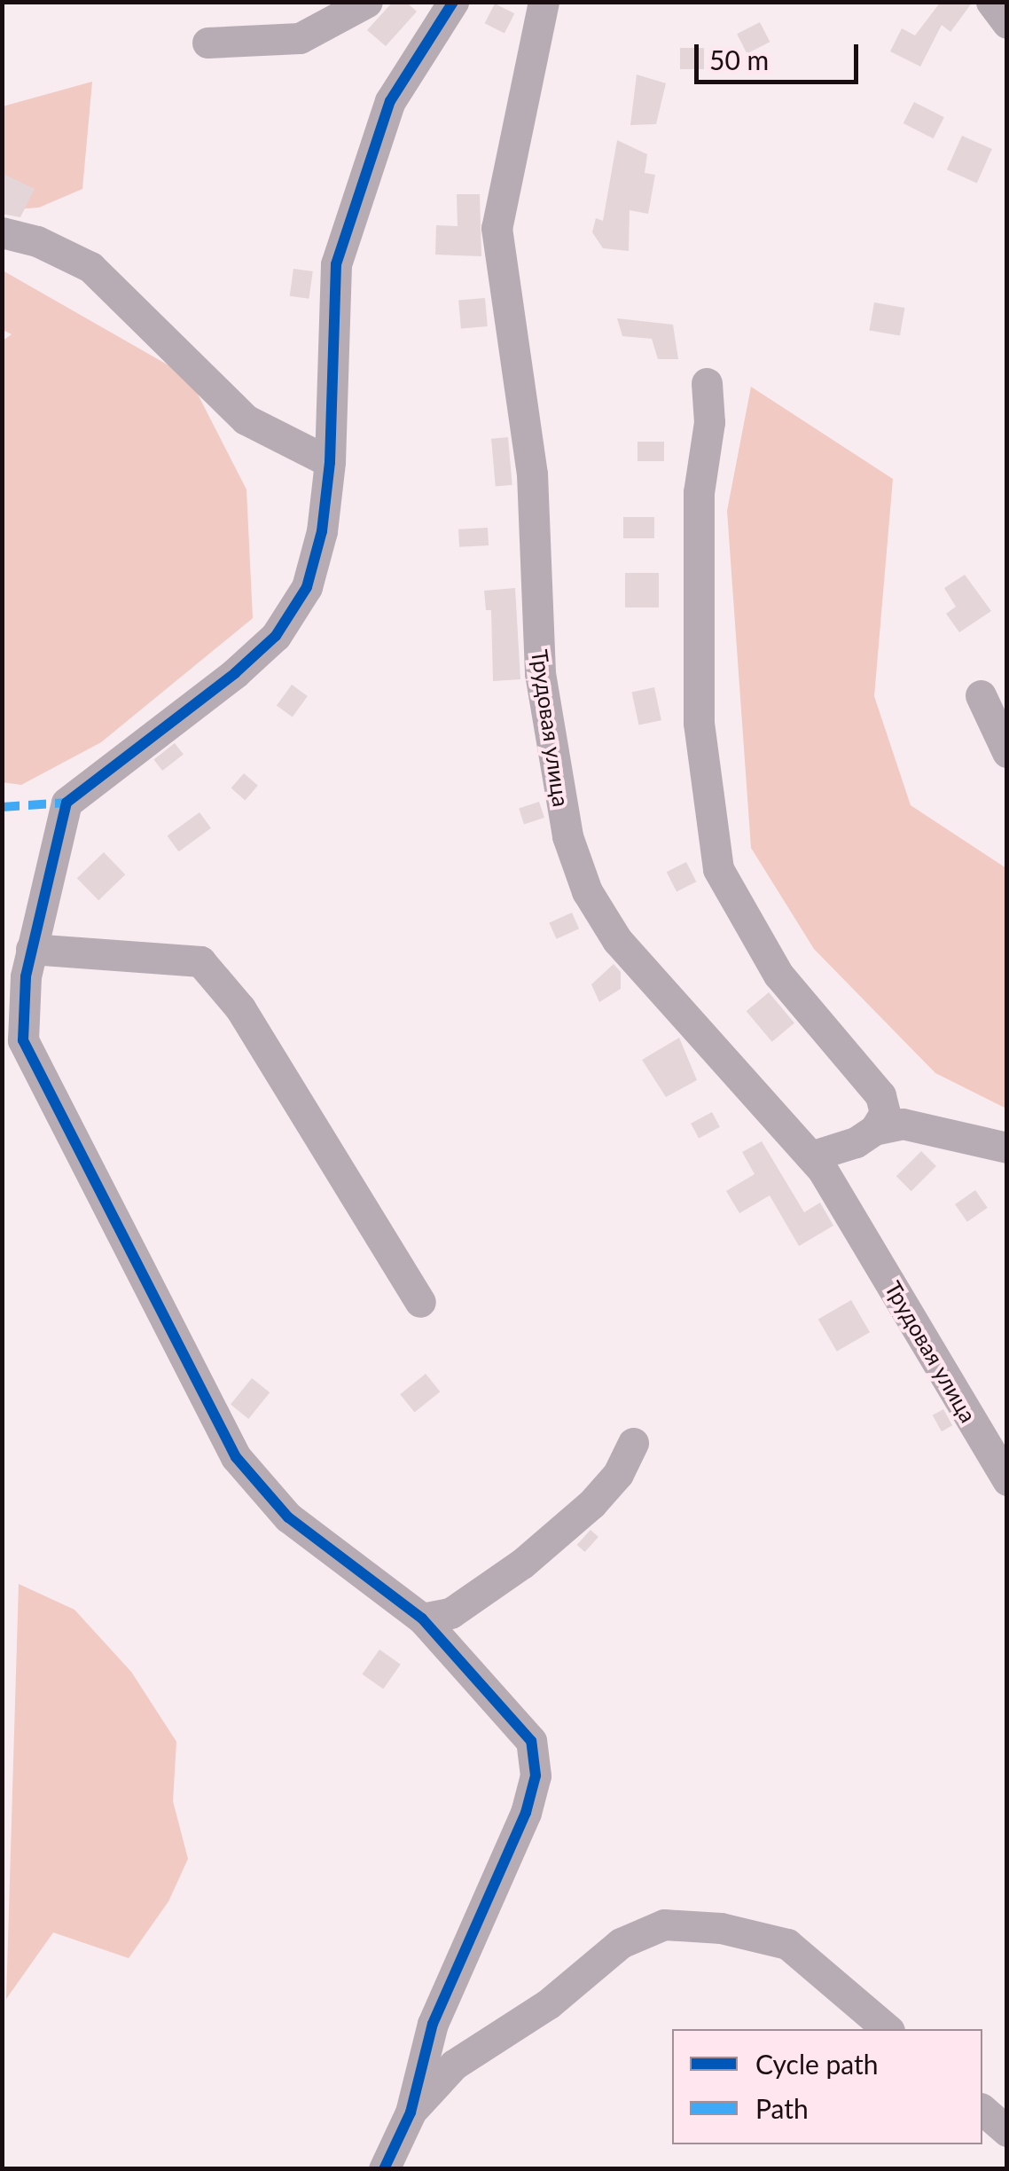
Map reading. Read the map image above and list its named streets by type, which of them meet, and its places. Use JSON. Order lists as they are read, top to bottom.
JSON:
{
  "streets": {
    "street": ["Трудовая улица"]
  },
  "legend": ["Cycle path", "Path"],
  "scale_bar": "50 m"
}
